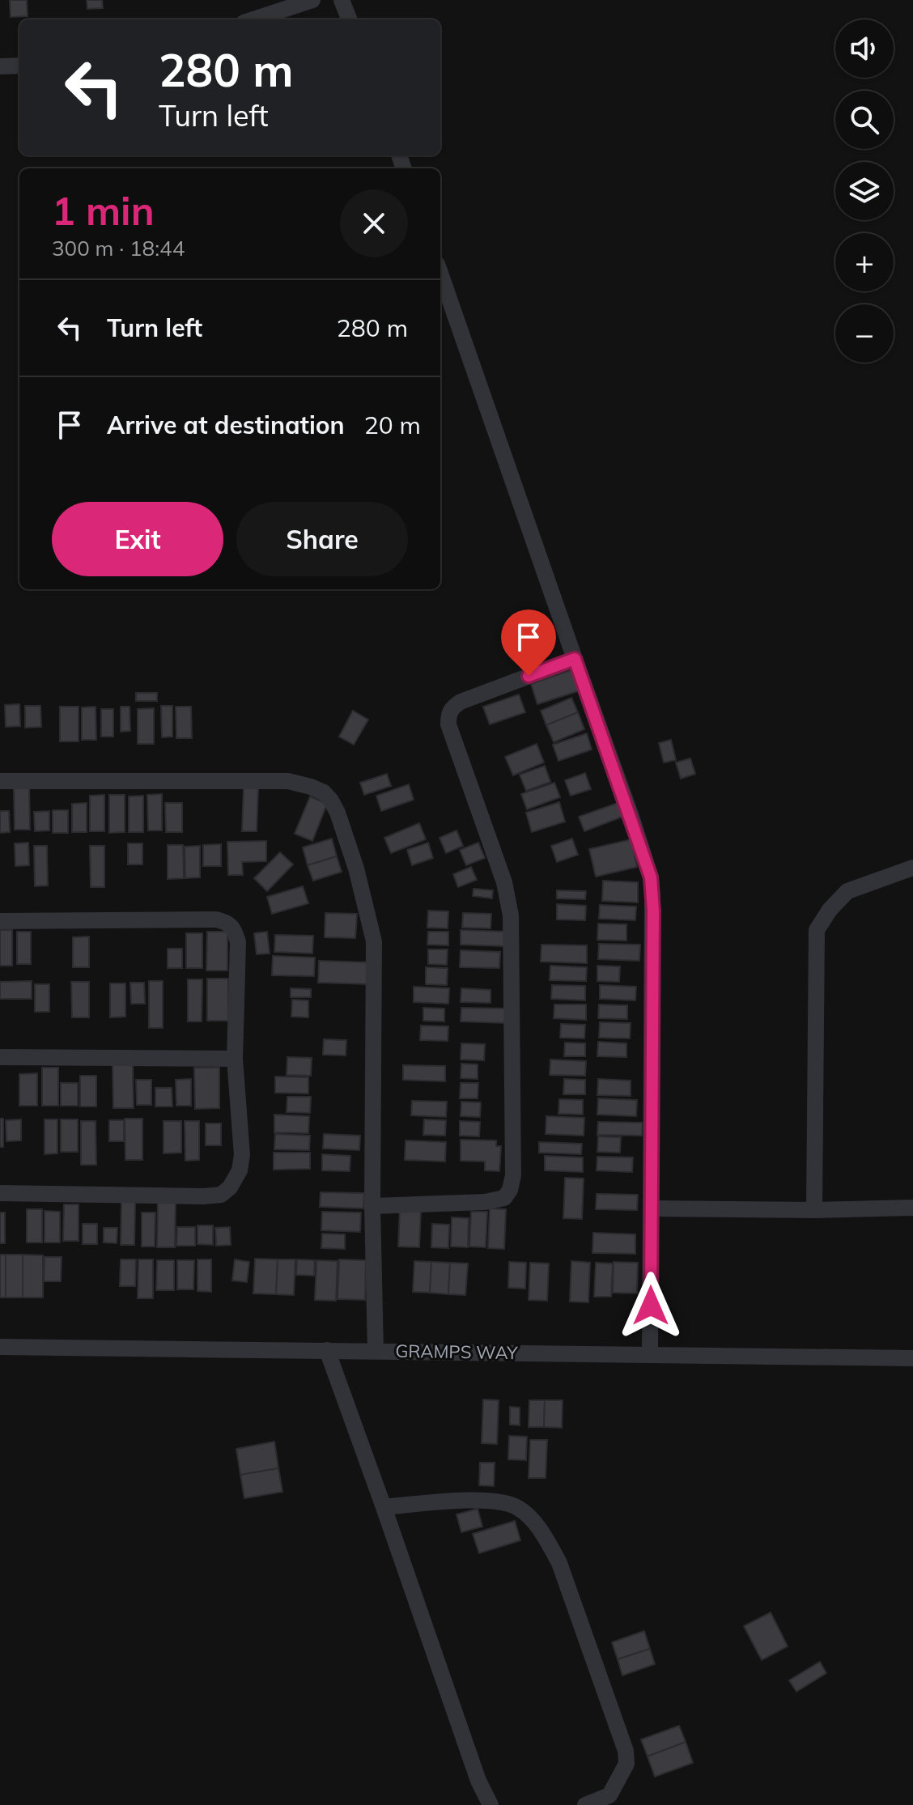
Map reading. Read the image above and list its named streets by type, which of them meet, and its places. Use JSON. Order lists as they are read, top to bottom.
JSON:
{
  "streets": {
    "street": ["GRAMPS WAY"]
  },
  "page": {
    "map_buttons": ["+", "−"],
    "turn": ["280 m", "Turn left"],
    "heading": ["1 min", "300 m · 18:44"],
    "list": [
      {
        "name": "Turn left",
        "value": "280 m"
      },
      {
        "name": "Arrive at destination",
        "value": "20 m"
      }
    ],
    "buttons": ["Exit", "Share"]
  }
}
